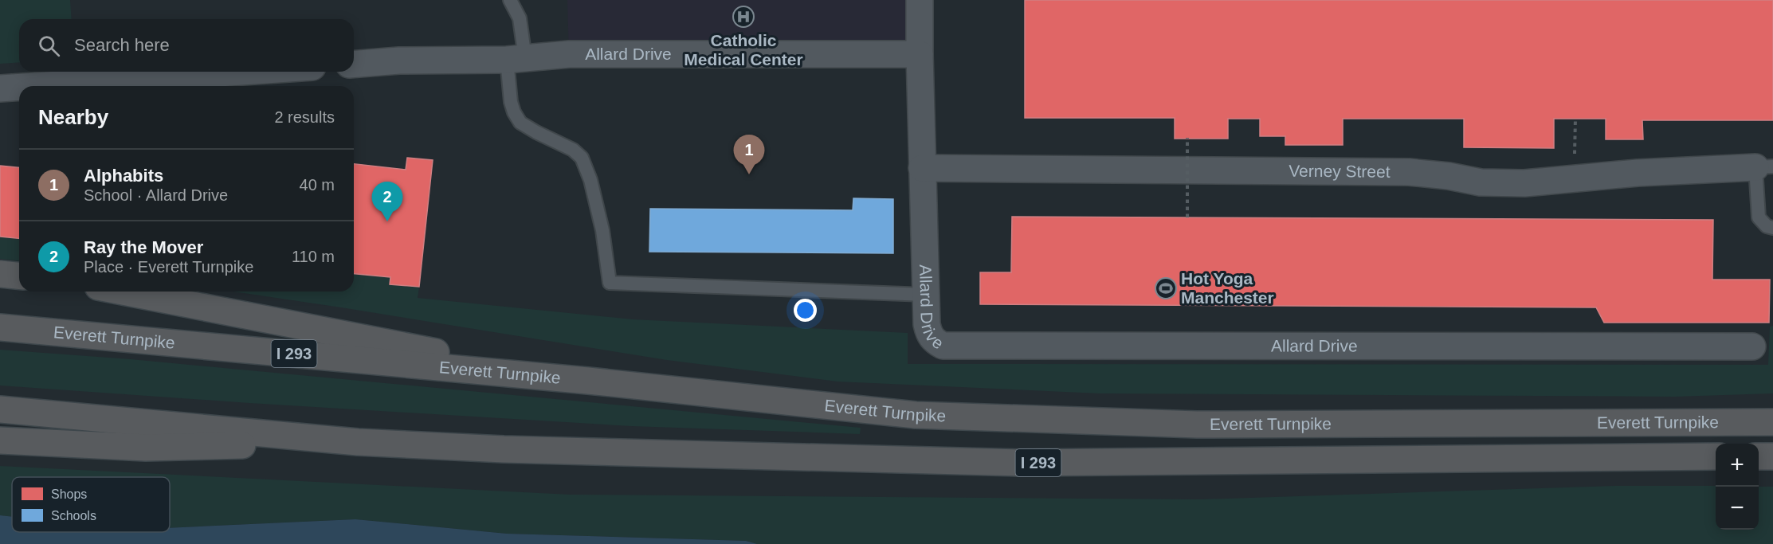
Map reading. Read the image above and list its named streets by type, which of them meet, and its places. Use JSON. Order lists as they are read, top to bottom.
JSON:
{
  "streets": {
    "highway": ["Everett Turnpike", "I 293"],
    "street": ["Allard Drive", "Verney Street"]
  },
  "crossings": [
    ["Allard Drive", "Verney Street"]
  ],
  "places": {
    "hospital": ["Catholic Medical Center"],
    "sports": ["Hot Yoga Manchester"]
  },
  "legend": ["Shops", "Schools"],
  "page": {
    "search": "Search here",
    "heading": ["Nearby", "2 results"],
    "pins": ["1", "2"],
    "list": [
      {
        "mark": "1",
        "name": "Alphabits",
        "note": "School · Allard Drive",
        "value": "40 m"
      },
      {
        "mark": "2",
        "name": "Ray the Mover",
        "note": "Place · Everett Turnpike",
        "value": "110 m"
      }
    ],
    "map_buttons": ["+", "−"]
  }
}
